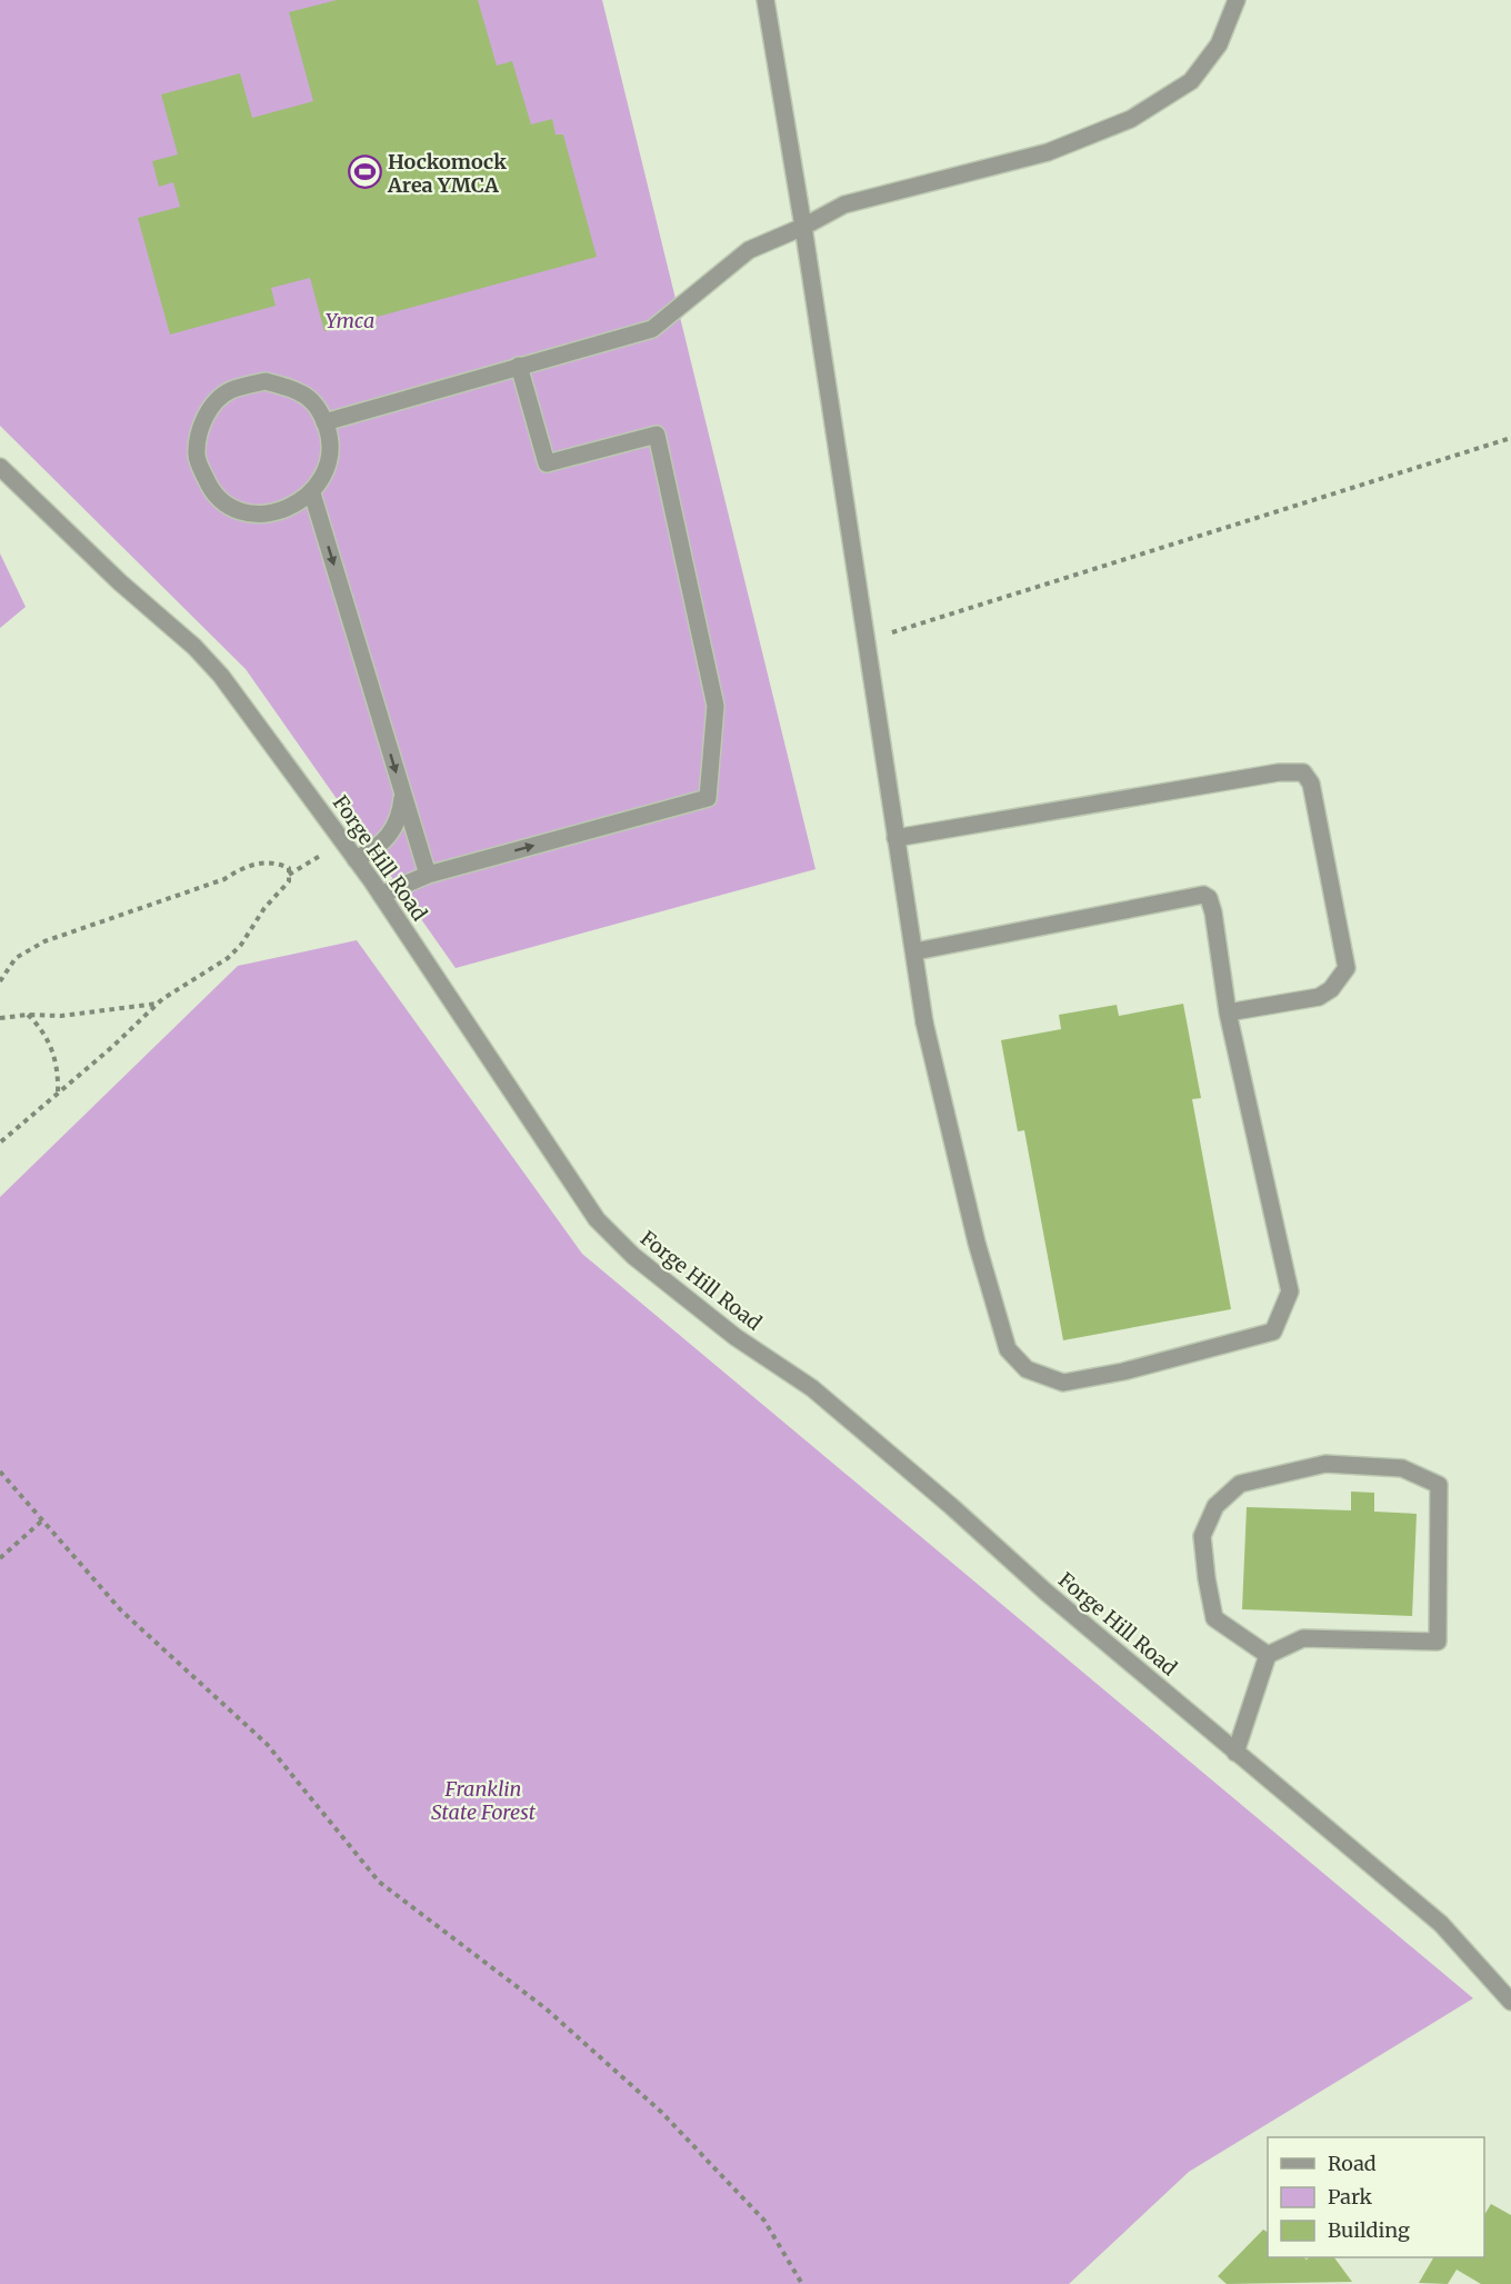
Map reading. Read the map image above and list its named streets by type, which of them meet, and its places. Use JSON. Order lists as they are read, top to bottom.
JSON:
{
  "streets": {
    "street": ["Forge Hill Road"]
  },
  "parks": ["Ymca", "Franklin State Forest"],
  "places": {
    "sports": ["Hockomock Area YMCA"]
  },
  "legend": ["Road", "Park", "Building"]
}
